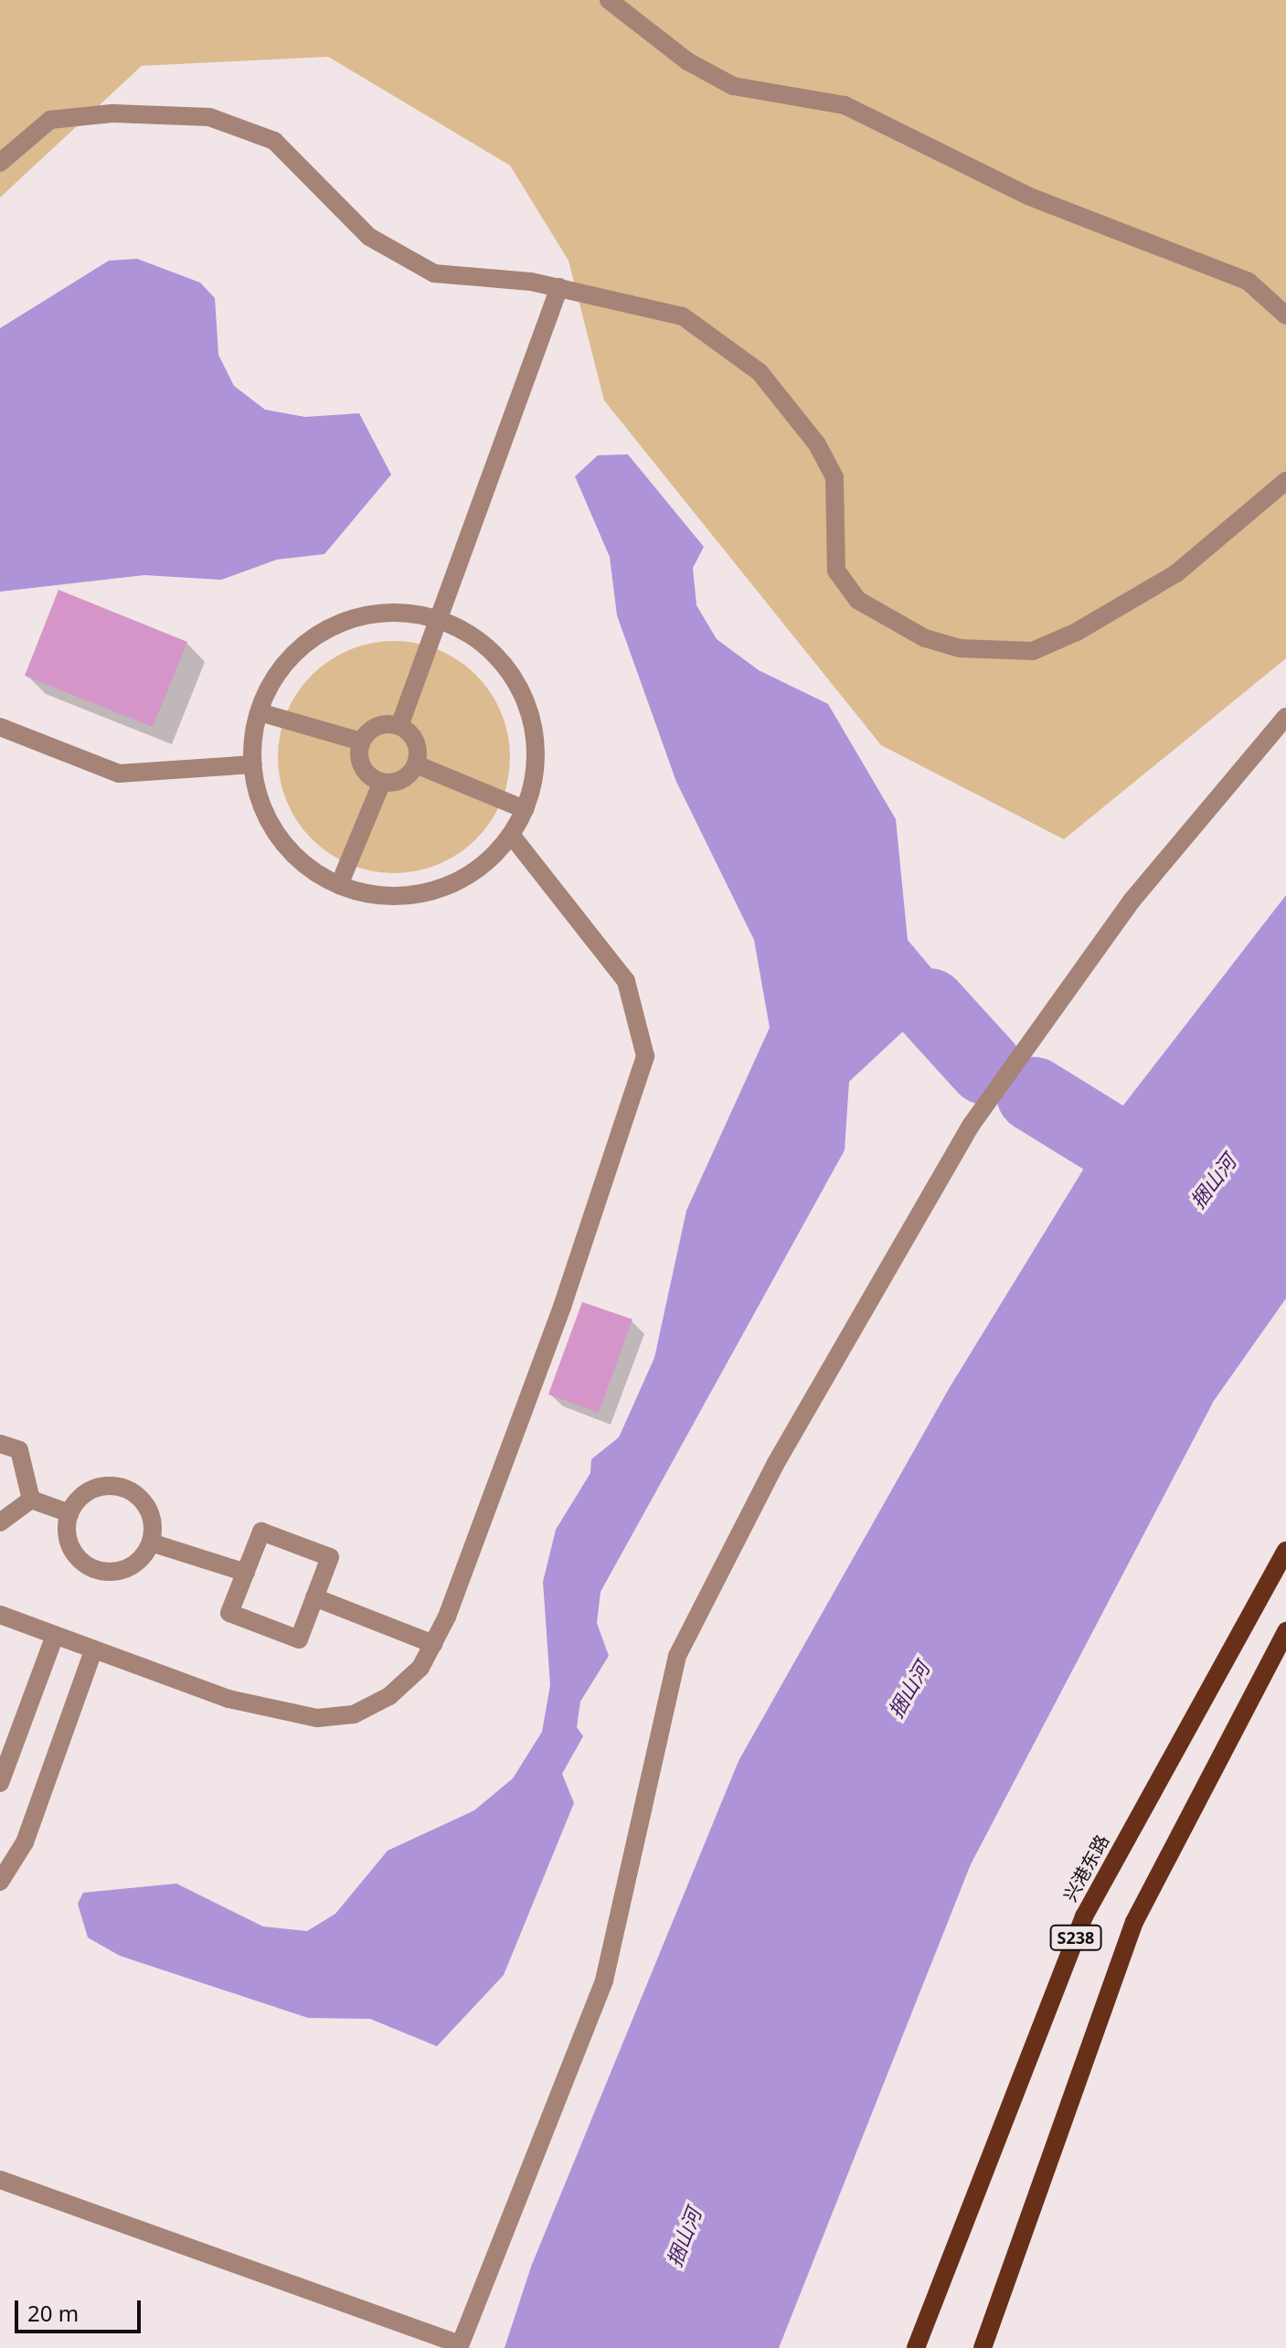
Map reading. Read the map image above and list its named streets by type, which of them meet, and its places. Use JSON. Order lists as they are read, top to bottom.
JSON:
{
  "streets": {
    "main road": ["兴港东路", "S238"]
  },
  "water": ["捆山河"],
  "scale_bar": "20 m"
}
